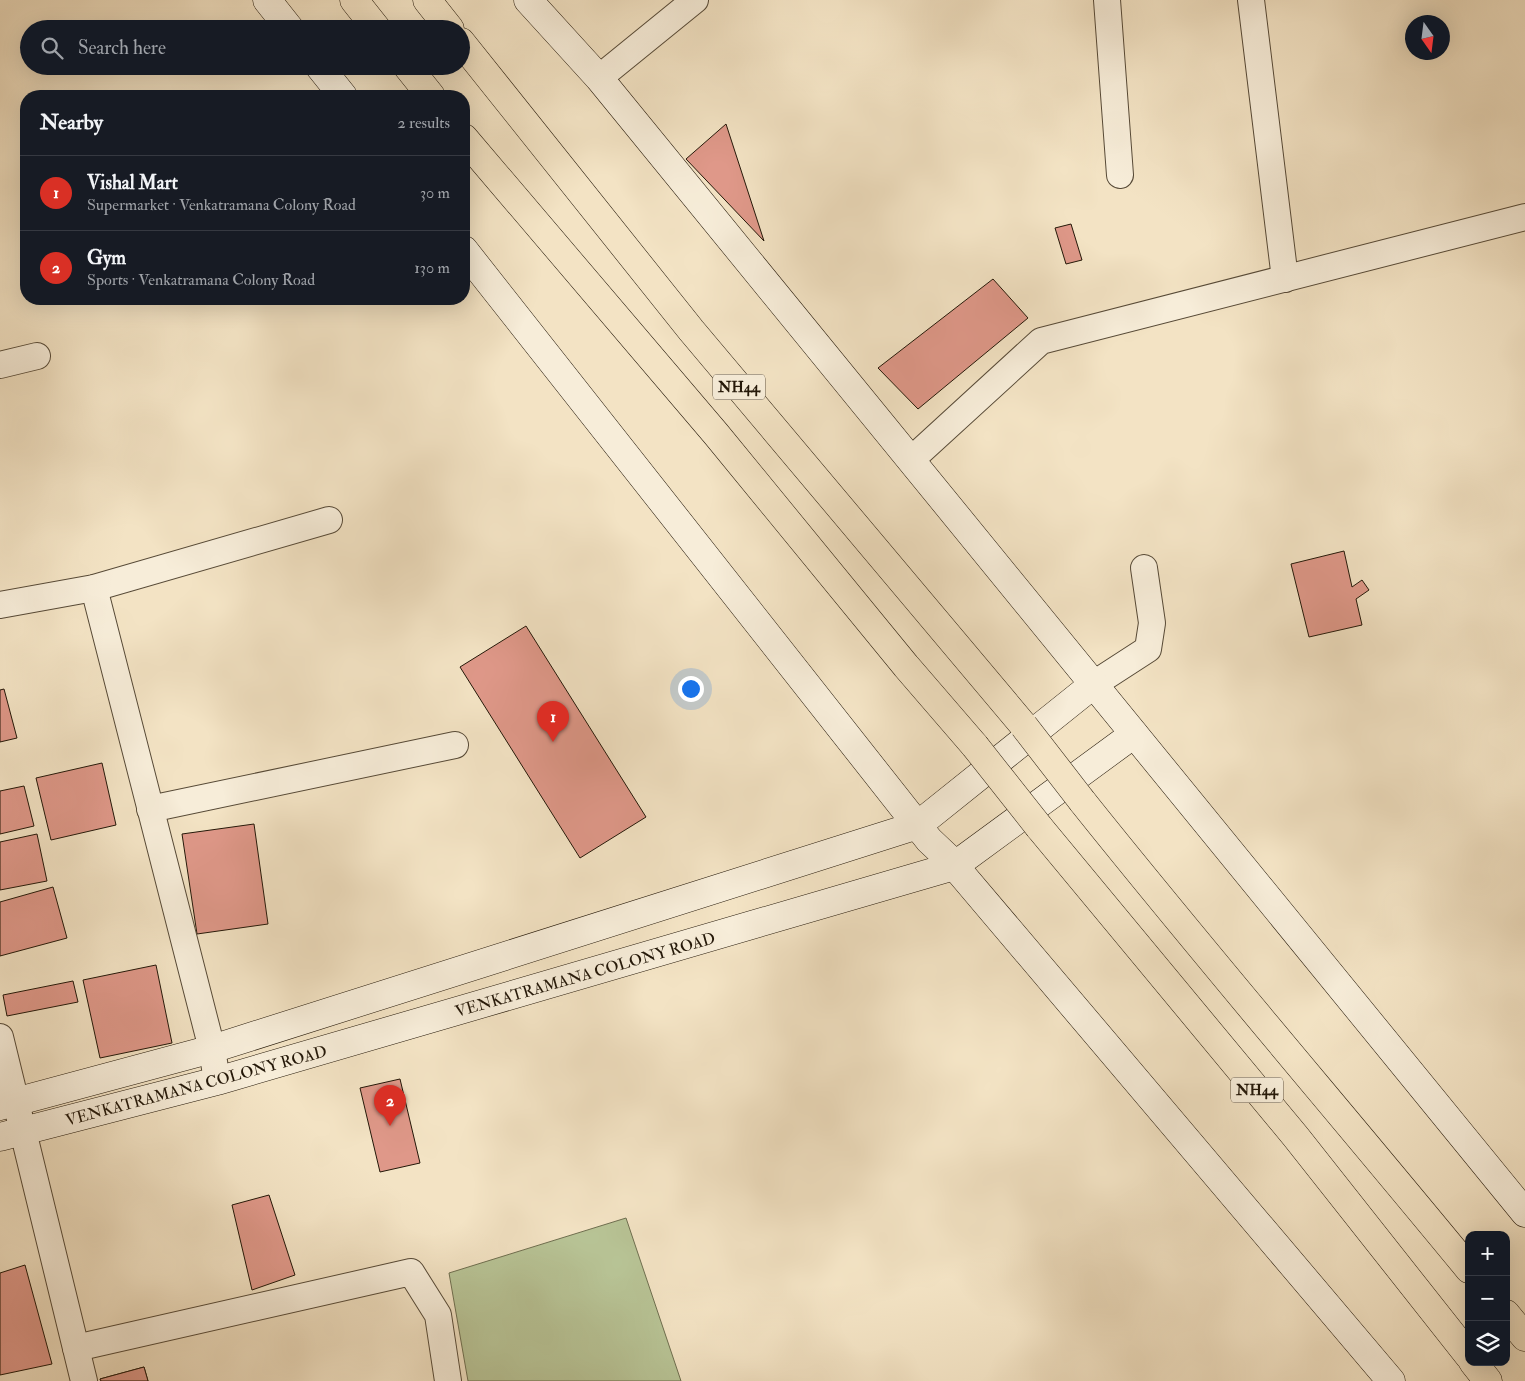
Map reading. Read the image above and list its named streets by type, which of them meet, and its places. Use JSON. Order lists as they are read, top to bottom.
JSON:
{
  "streets": {
    "highway": ["NH44"],
    "street": ["VENKATRAMANA COLONY ROAD"]
  },
  "north": "bottom",
  "page": {
    "search": "Search here",
    "heading": ["Nearby", "2 results"],
    "list": [
      {
        "mark": "1",
        "name": "Vishal Mart",
        "note": "Supermarket · Venkatramana Colony Road",
        "value": "30 m"
      },
      {
        "mark": "2",
        "name": "Gym",
        "note": "Sports · Venkatramana Colony Road",
        "value": "130 m"
      }
    ],
    "pins": ["1", "2"],
    "map_buttons": ["+", "−"]
  }
}
